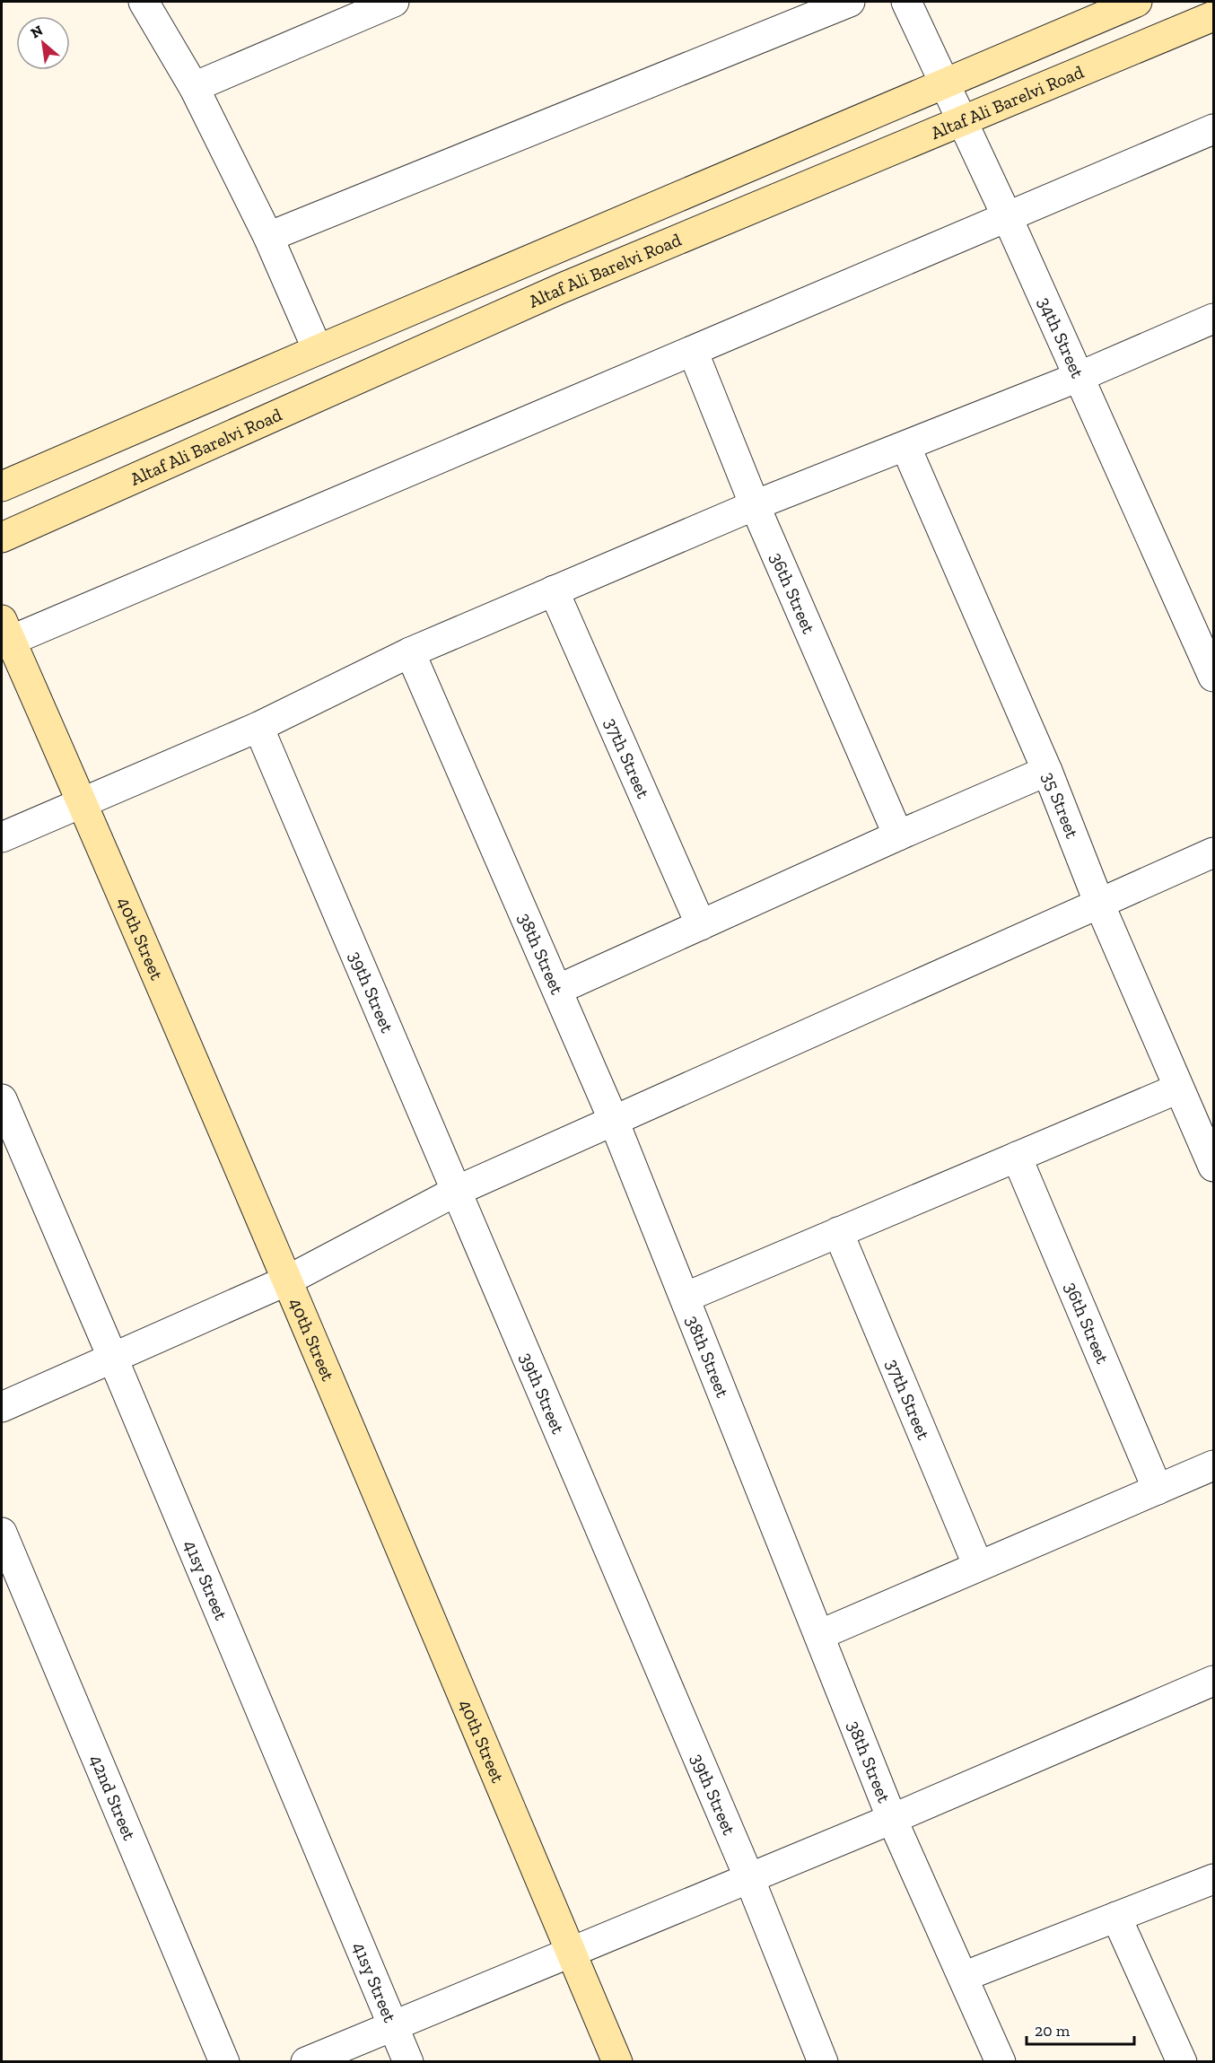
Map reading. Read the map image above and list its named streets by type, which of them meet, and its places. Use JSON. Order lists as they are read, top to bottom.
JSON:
{
  "streets": {
    "main road": ["Altaf Ali Barelvi Road", "40th Street"],
    "street": [
      "34th Street",
      "36th Street",
      "37th Street",
      "35 Street",
      "38th Street",
      "39th Street",
      "41sy Street",
      "42nd Street"
    ]
  },
  "crossings": [
    ["Altaf Ali Barelvi Road", "34th Street"]
  ],
  "scale_bar": "20 m",
  "north": "top left"
}
